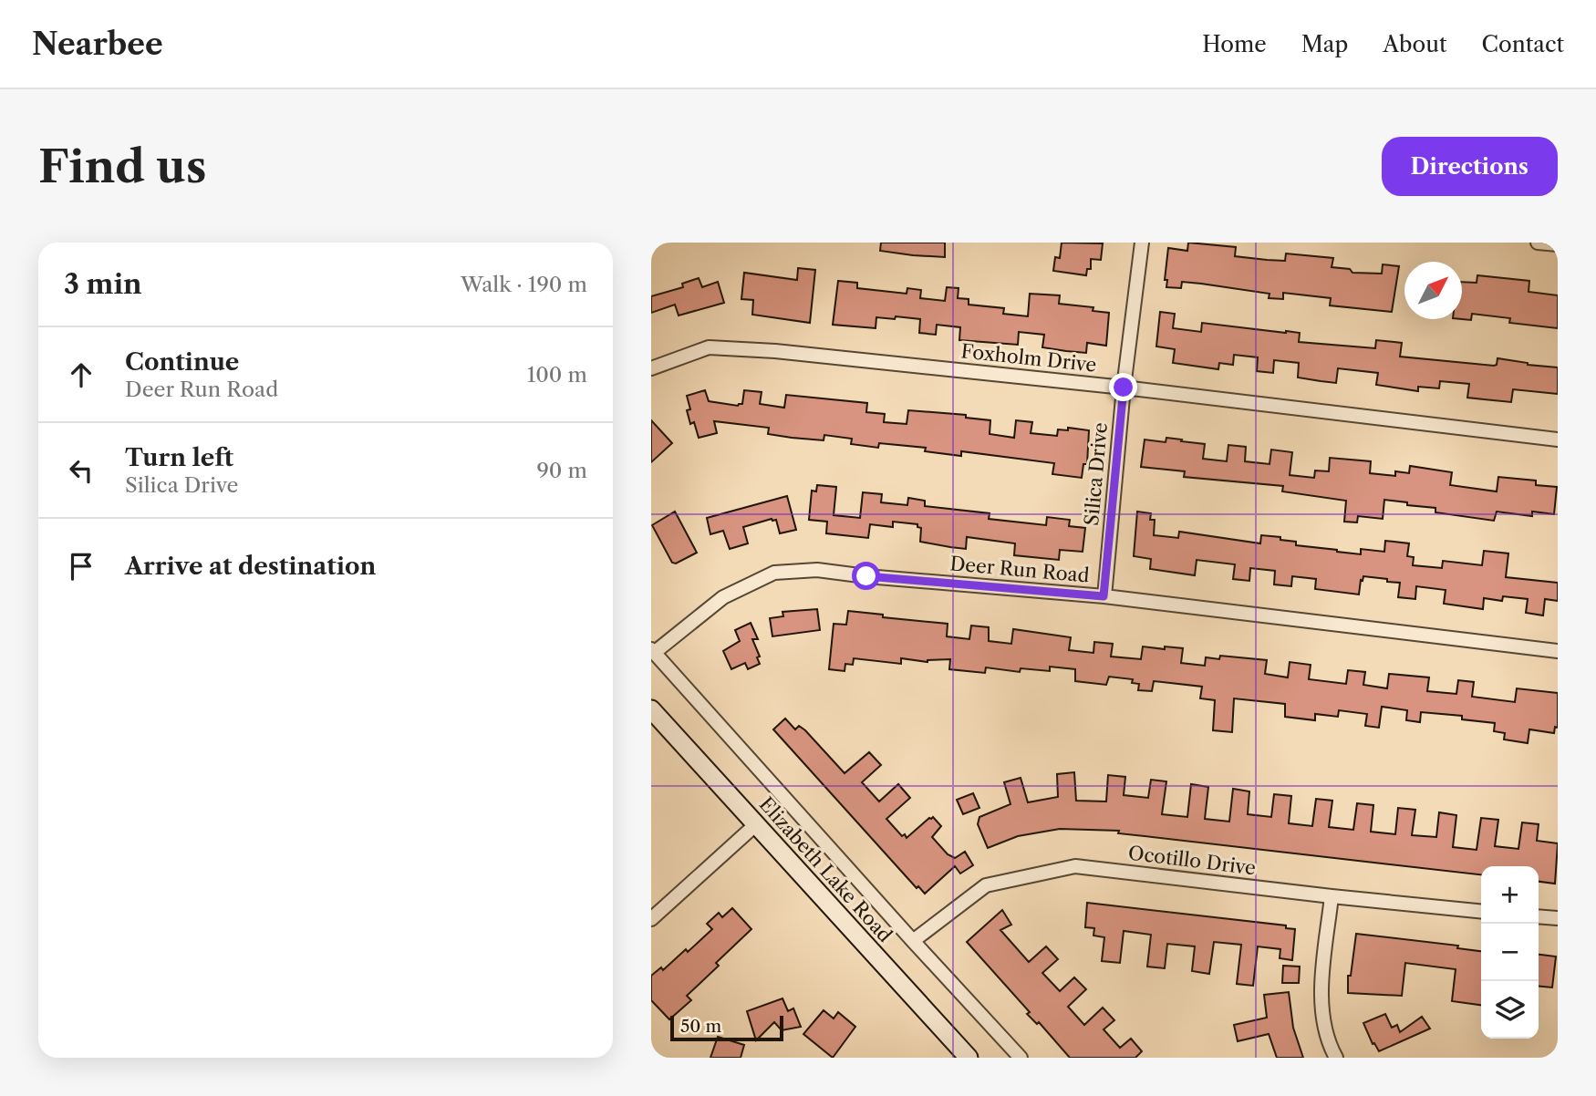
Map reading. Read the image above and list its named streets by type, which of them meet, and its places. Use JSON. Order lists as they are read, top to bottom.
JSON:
{
  "streets": {
    "main road": ["Elizabeth Lake Road"],
    "street": [
      "Foxholm Drive",
      "Silica Drive",
      "Deer Run Road",
      "Ocotillo Drive"
    ]
  },
  "crossings": [
    ["Foxholm Drive", "Silica Drive"],
    ["Silica Drive", "Deer Run Road"]
  ],
  "scale_bar": "50 m",
  "north": "top right",
  "page": {
    "header": "Nearbee",
    "nav": [
      "Home",
      "Map",
      "About",
      "Contact"
    ],
    "buttons": "Directions",
    "title": "Find us",
    "heading": ["3 min", "Walk · 190 m"],
    "list": [
      ["Continue", "Deer Run Road", "100 m"],
      ["Turn left", "Silica Drive", "90 m"],
      "Arrive at destination"
    ],
    "map_buttons": ["+", "−"],
    "scale": "50 m"
  }
}
